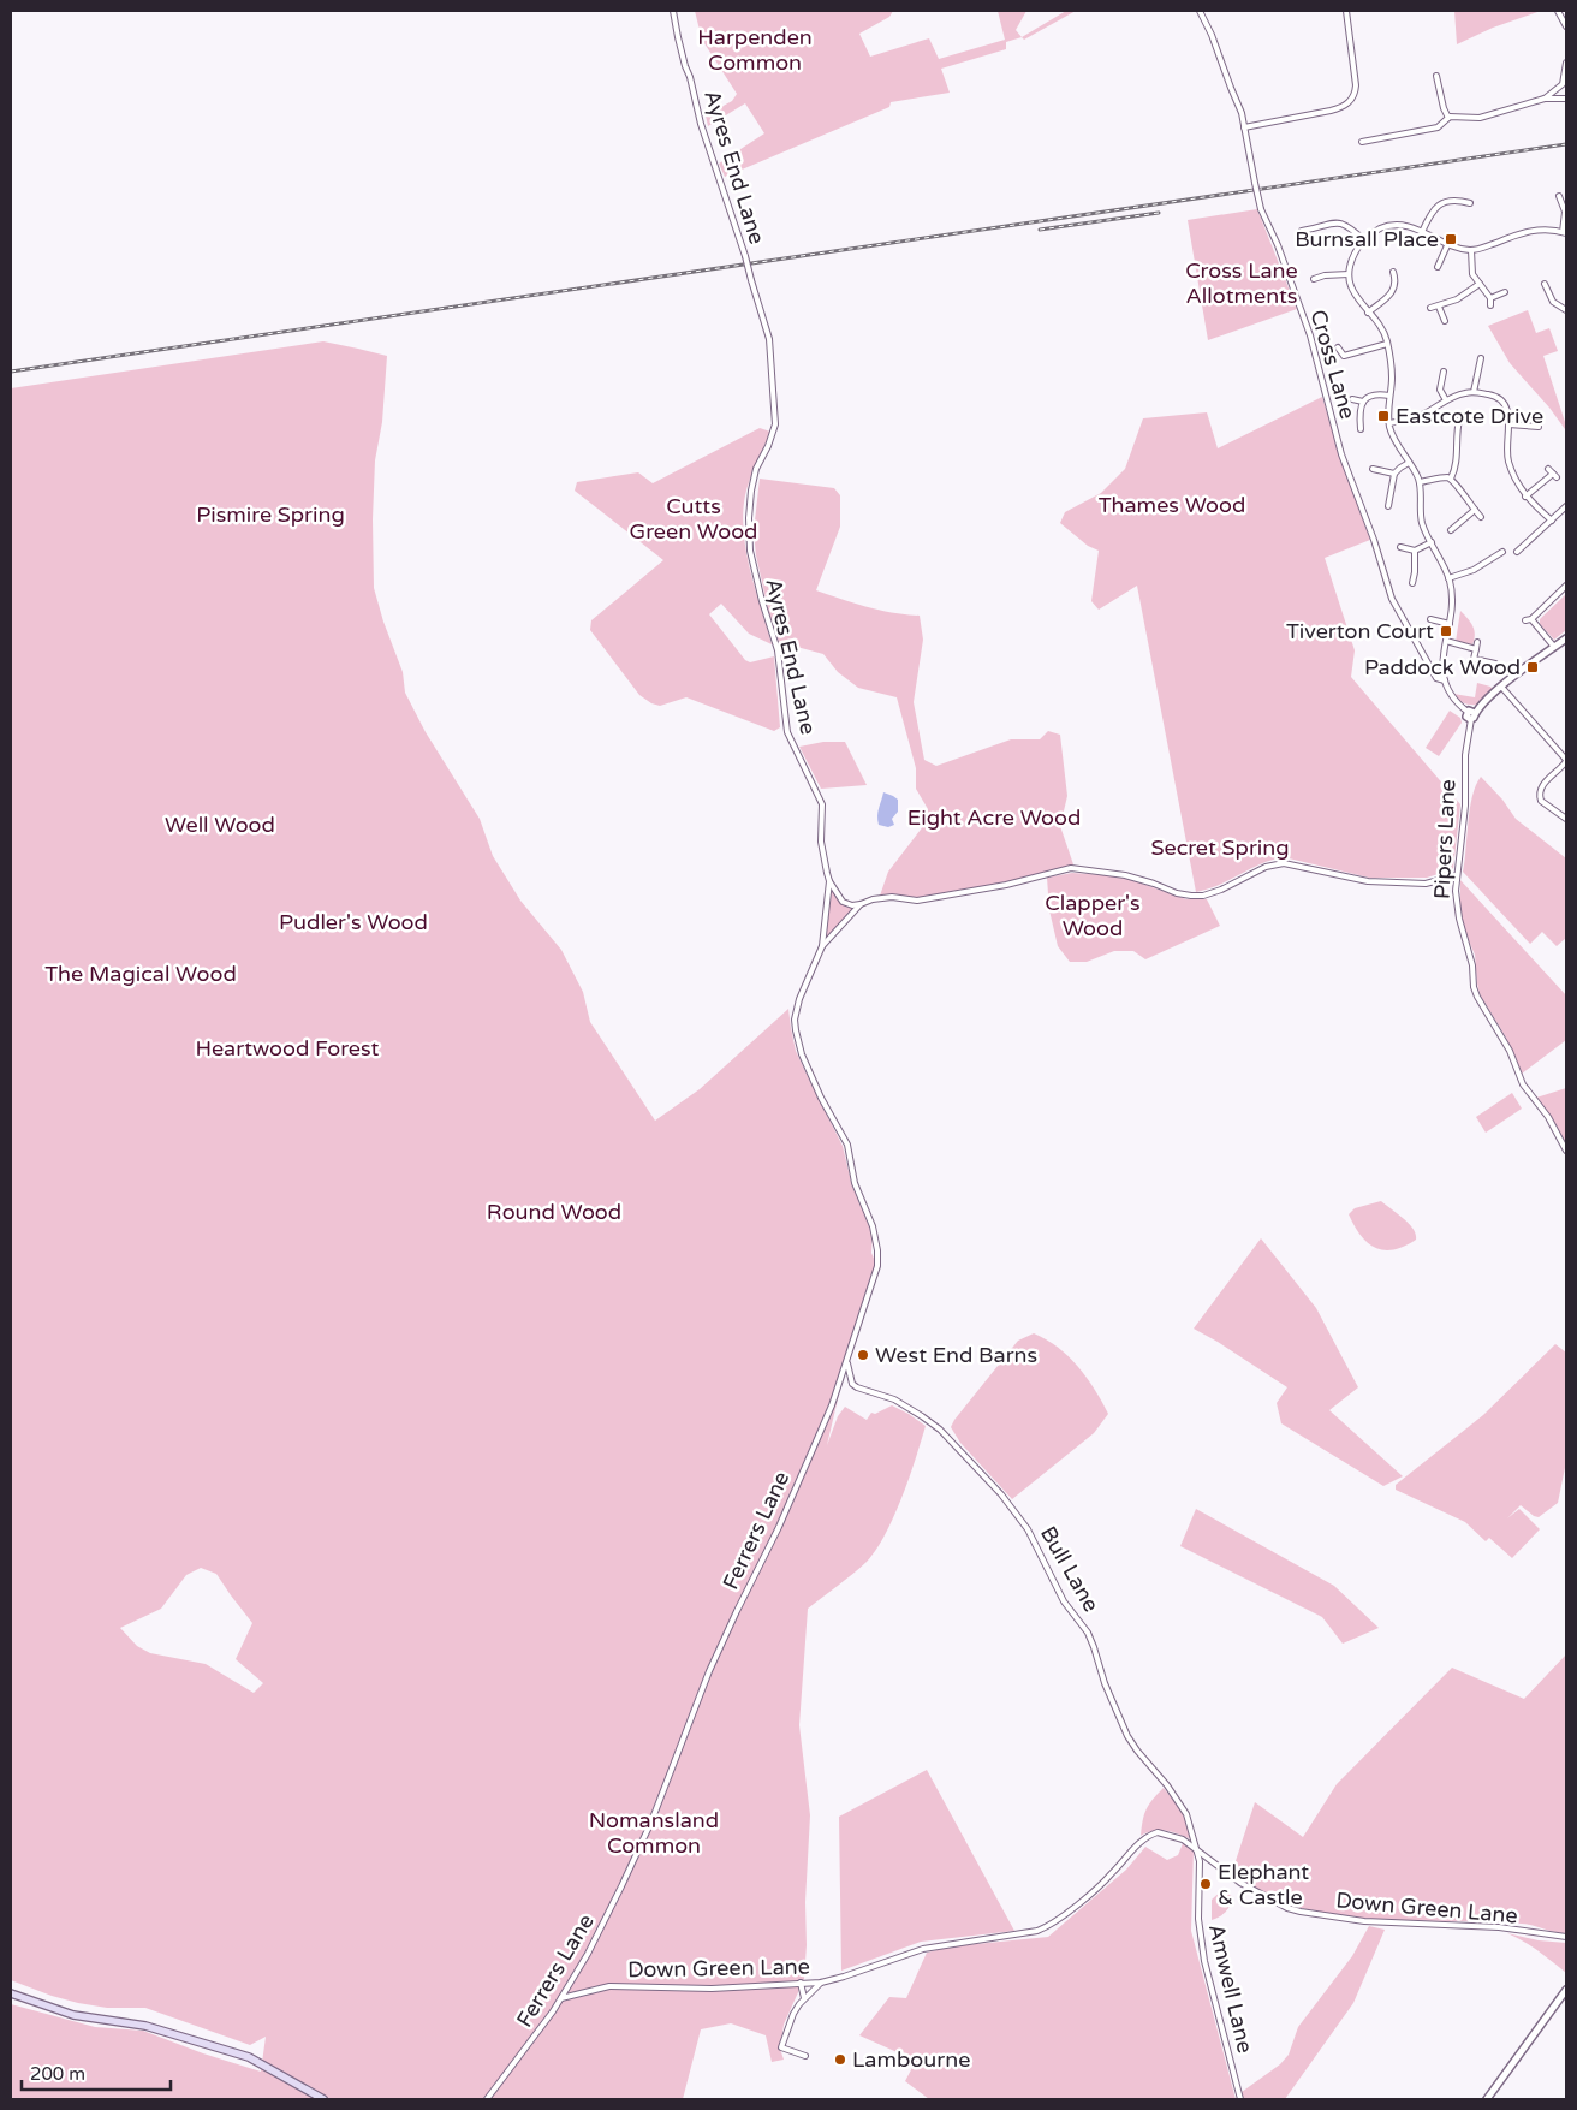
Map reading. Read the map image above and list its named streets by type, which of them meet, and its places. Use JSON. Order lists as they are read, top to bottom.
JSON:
{
  "streets": {
    "street": [
      "Ayres End Lane",
      "Cross Lane",
      "Pipers Lane",
      "Ferrers Lane",
      "Bull Lane",
      "Down Green Lane",
      "Amwell Lane"
    ]
  },
  "crossings": [
    ["Ayres End Lane", "Ferrers Lane"],
    ["Ferrers Lane", "Bull Lane"],
    ["Ferrers Lane", "Down Green Lane"],
    ["Bull Lane", "Down Green Lane"],
    ["Bull Lane", "Amwell Lane"],
    ["Down Green Lane", "Amwell Lane"]
  ],
  "parks": [
    "Harpenden Common",
    "Cross Lane Allotments",
    "Thames Wood",
    "Cutts Green Wood",
    "Pismire Spring",
    "Eight Acre Wood",
    "Well Wood",
    "Secret Spring",
    "Clapper's Wood",
    "Pudler's Wood",
    "The Magical Wood",
    "Heartwood Forest",
    "Round Wood",
    "Nomansland Common"
  ],
  "places": {
    "transit": [
      "Burnsall Place",
      "Eastcote Drive",
      "Tiverton Court",
      "Paddock Wood"
    ],
    "other": ["West End Barns", "Elephant & Castle", "Lambourne"]
  },
  "scale_bar": "200 m"
}
